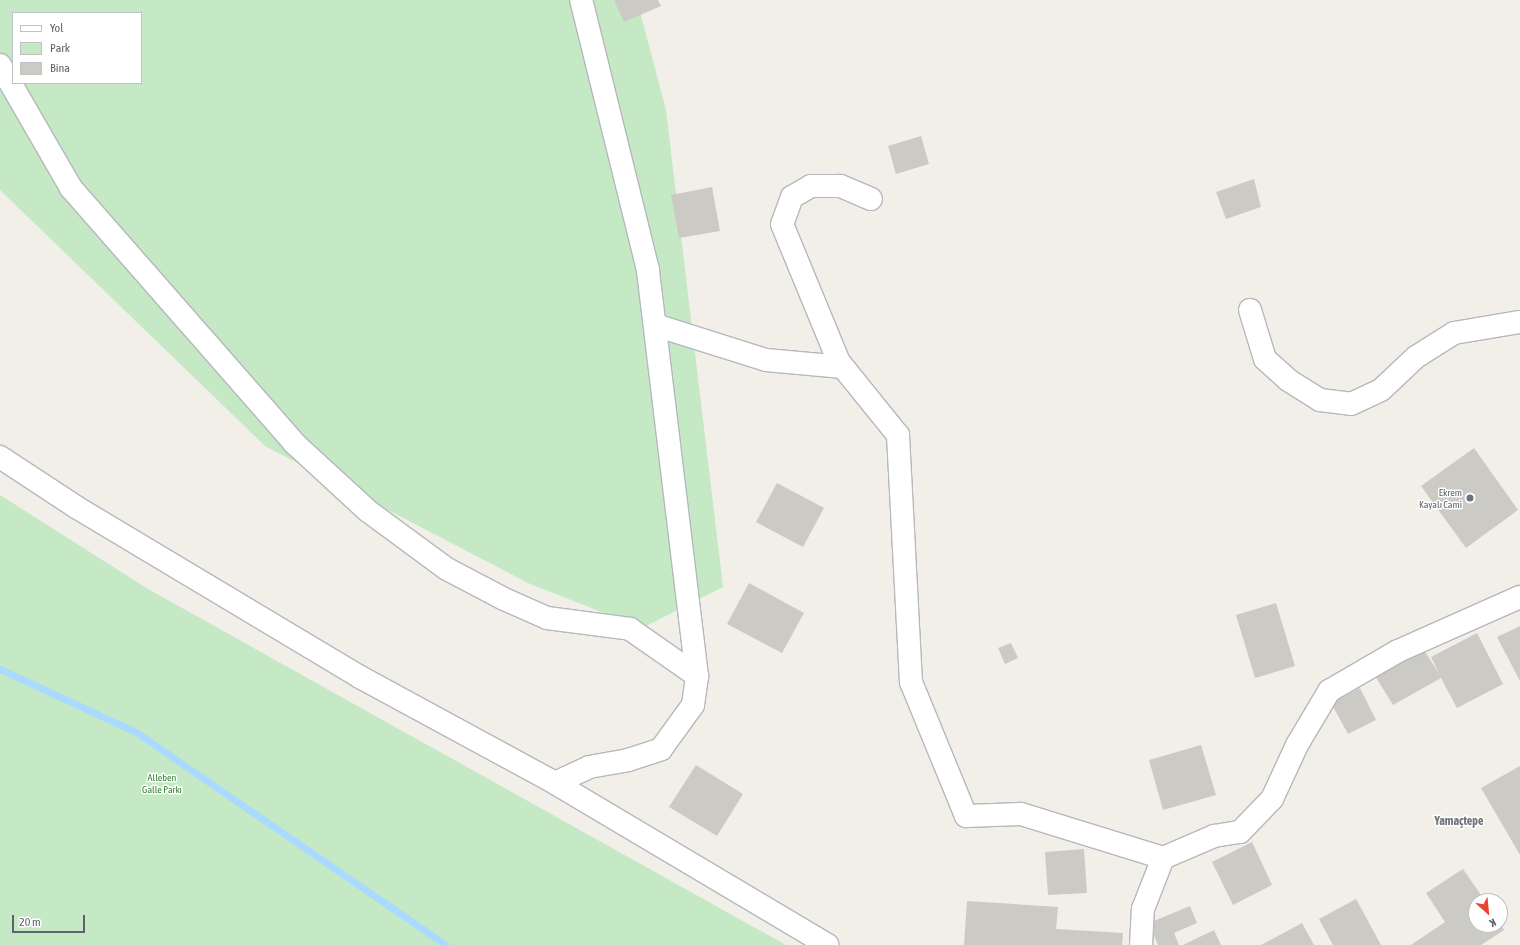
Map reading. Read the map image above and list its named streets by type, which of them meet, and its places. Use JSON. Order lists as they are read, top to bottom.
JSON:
{
  "districts": ["Yamaçtepe"],
  "parks": ["Alleben Galle Parkı"],
  "places": ["Ekrem Kayalı Cami"],
  "legend": ["Yol", "Park", "Bina"],
  "scale_bar": "20 m",
  "north": "bottom right"
}
